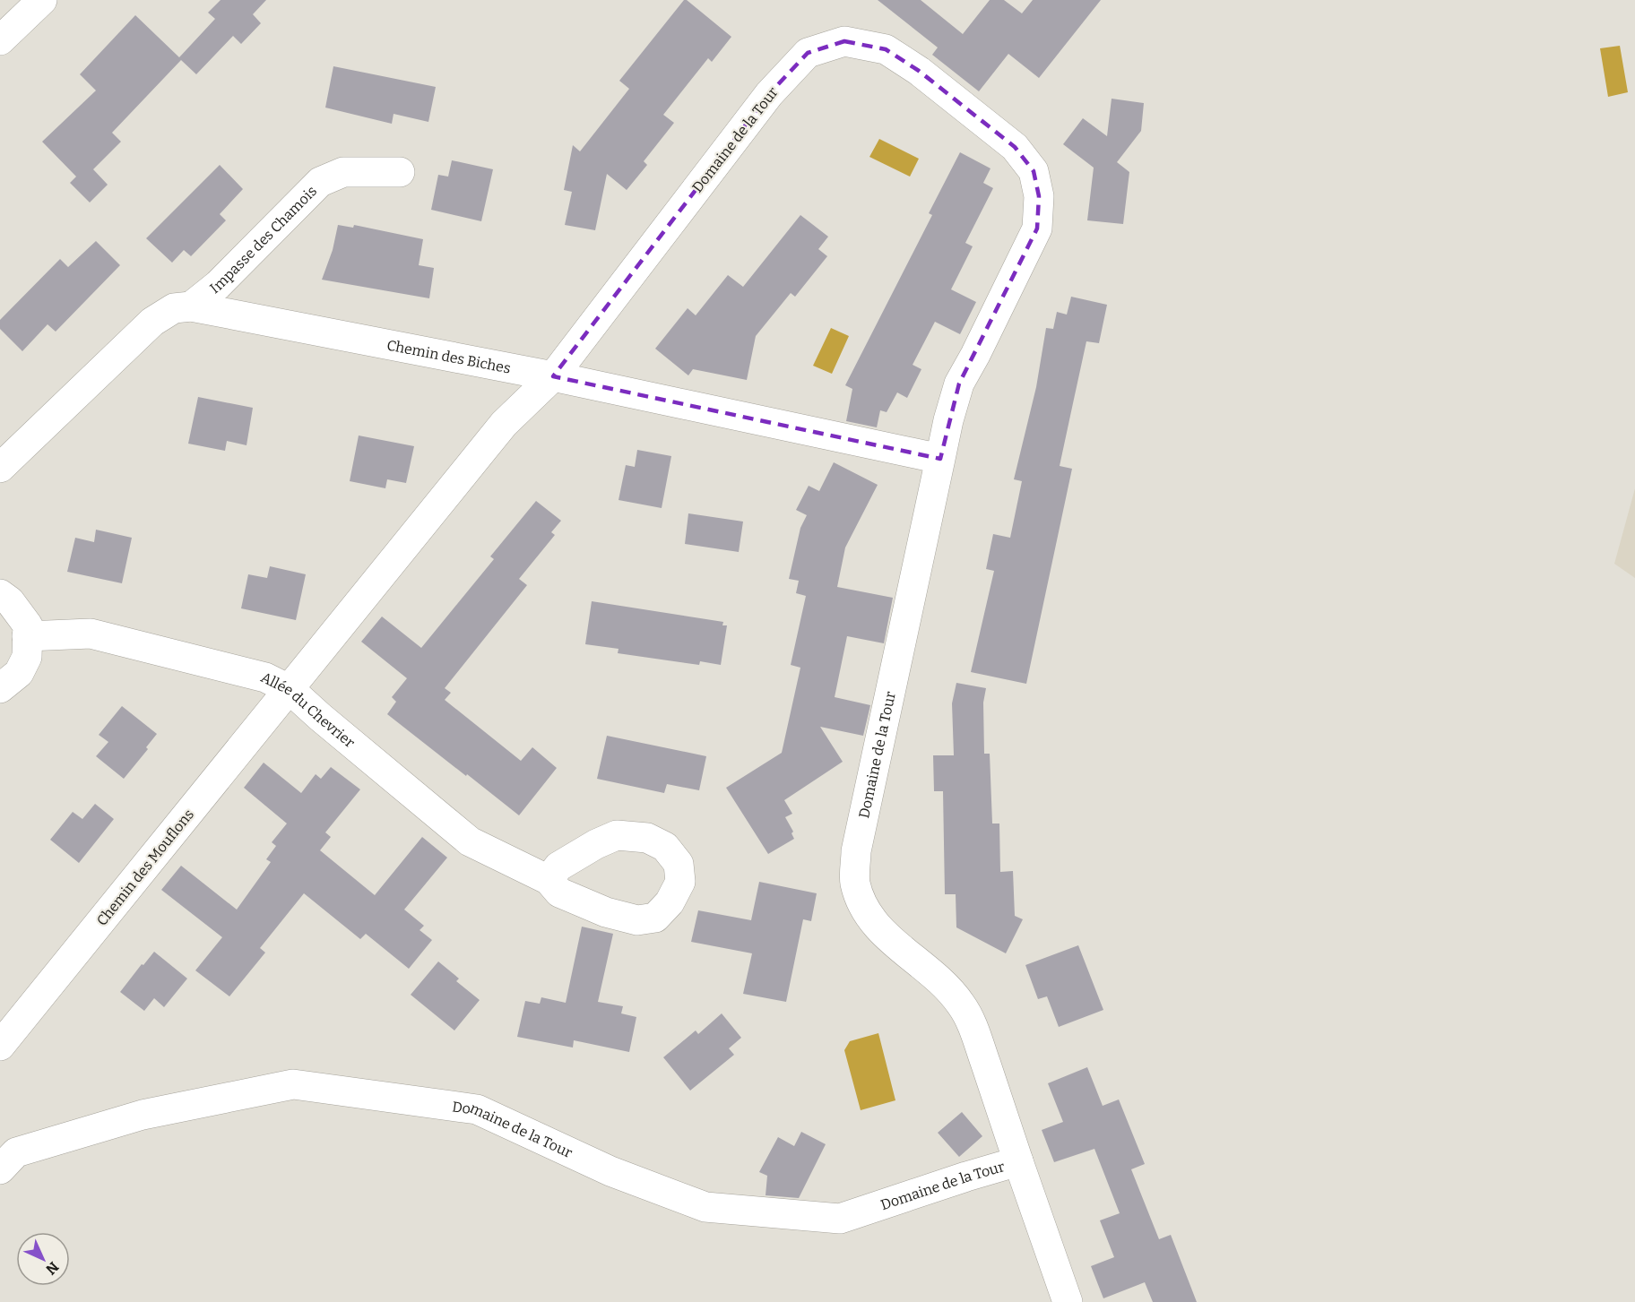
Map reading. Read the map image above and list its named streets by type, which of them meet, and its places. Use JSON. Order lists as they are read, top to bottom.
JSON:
{
  "streets": {
    "street": [
      "Domaine de la Tour",
      "Impasse des Chamois",
      "Chemin des Biches",
      "Allée du Chevrier",
      "Chemin des Mouflons"
    ]
  },
  "crossings": [
    ["Domaine de la Tour", "Chemin des Biches"],
    ["Impasse des Chamois", "Chemin des Biches"],
    ["Allée du Chevrier", "Chemin des Mouflons"]
  ],
  "north": "bottom right"
}
